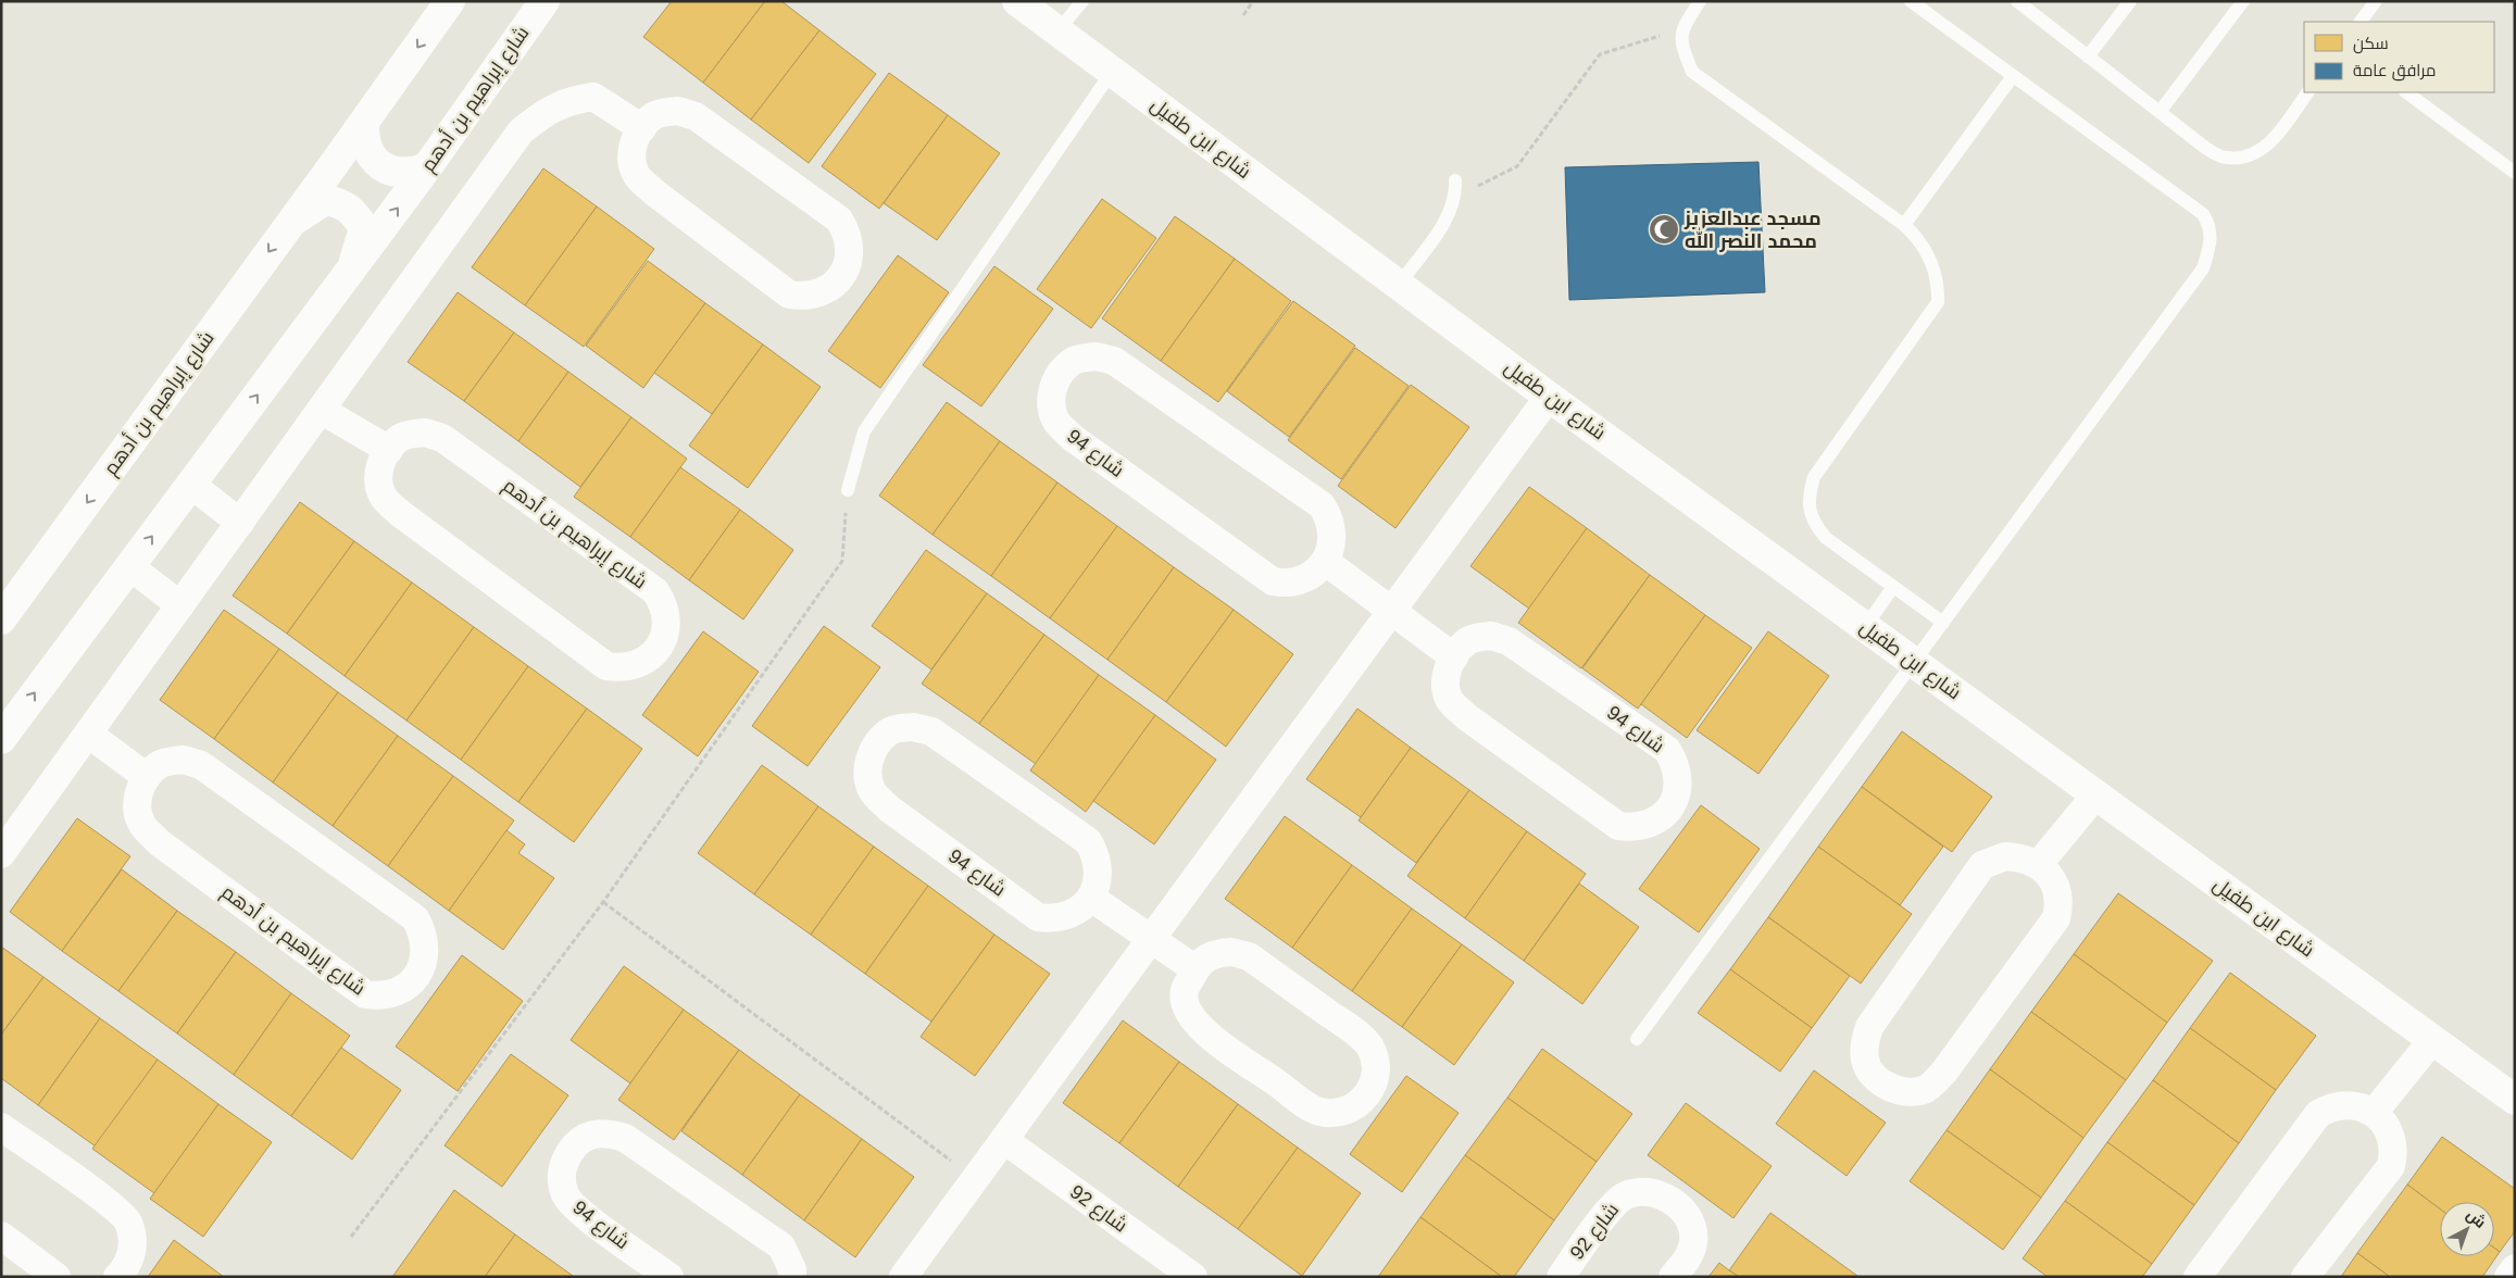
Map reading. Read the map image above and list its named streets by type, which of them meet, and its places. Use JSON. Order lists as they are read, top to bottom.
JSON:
{
  "streets": {
    "street": [
      "شارع إبراهيم بن أدهم",
      "شارع ابن طفيل",
      "شارع 94",
      "شارع 92"
    ]
  },
  "places": {
    "mosque": ["مسجد عبدالعزيز محمد النصر الله"]
  },
  "legend": ["سكن", "مرافق عامة"],
  "north": "top right"
}
